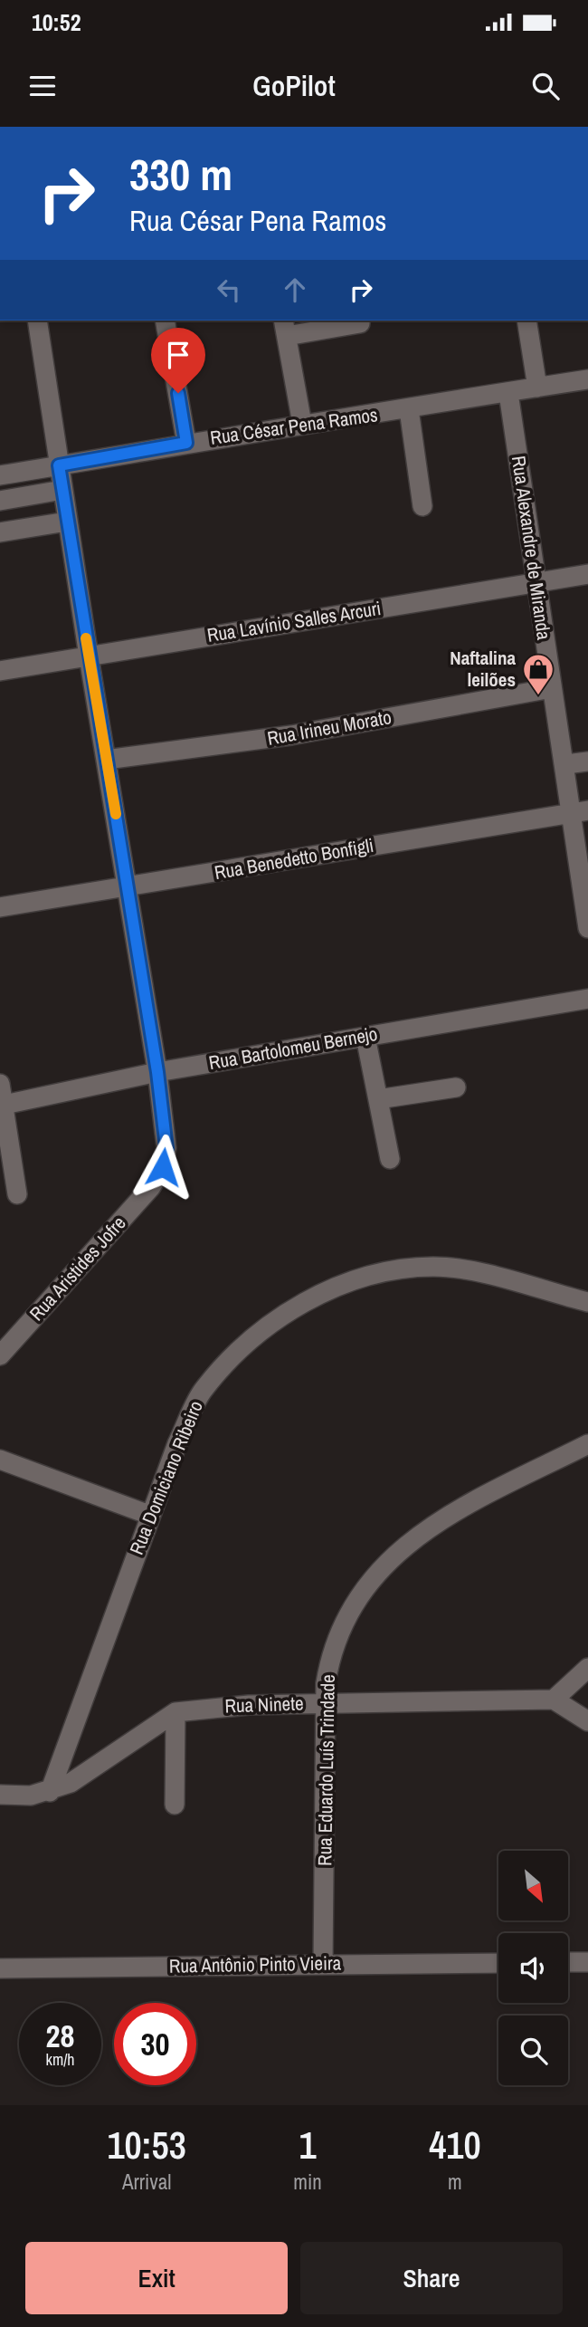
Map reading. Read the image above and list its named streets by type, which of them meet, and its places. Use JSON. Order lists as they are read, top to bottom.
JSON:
{
  "streets": {
    "street": [
      "Rua César Pena Ramos",
      "Rua Alexandre de Miranda",
      "Rua Lavínio Salles Arcuri",
      "Rua Irineu Morato",
      "Rua Benedetto Bonfigli",
      "Rua Bartolomeu Bernejo",
      "Rua Aristides Jofre",
      "Rua Domiciano Ribeiro",
      "Rua Ninete",
      "Rua Eduardo Luís Trindade",
      "Rua Antônio Pinto Vieira"
    ]
  },
  "crossings": [
    ["Rua César Pena Ramos", "Rua Alexandre de Miranda"],
    ["Rua César Pena Ramos", "Rua Aristides Jofre"],
    ["Rua Alexandre de Miranda", "Rua Lavínio Salles Arcuri"],
    ["Rua Alexandre de Miranda", "Rua Irineu Morato"],
    ["Rua Alexandre de Miranda", "Rua Benedetto Bonfigli"],
    ["Rua Lavínio Salles Arcuri", "Rua Aristides Jofre"],
    ["Rua Irineu Morato", "Rua Aristides Jofre"],
    ["Rua Benedetto Bonfigli", "Rua Aristides Jofre"],
    ["Rua Bartolomeu Bernejo", "Rua Aristides Jofre"],
    ["Rua Domiciano Ribeiro", "Rua Ninete"],
    ["Rua Ninete", "Rua Eduardo Luís Trindade"],
    ["Rua Eduardo Luís Trindade", "Rua Antônio Pinto Vieira"]
  ],
  "places": {
    "shop": ["Naftalina leilões"]
  },
  "north": "bottom right",
  "page": {
    "status": "10:52",
    "header": "GoPilot",
    "turn": ["330 m", "Rua César Pena Ramos"],
    "speed": "28 km/h",
    "limit": "30",
    "eta": [
      "10:53",
      "Arrival",
      "1",
      "min",
      "410",
      "m"
    ],
    "buttons": ["Exit", "Share"]
  }
}
